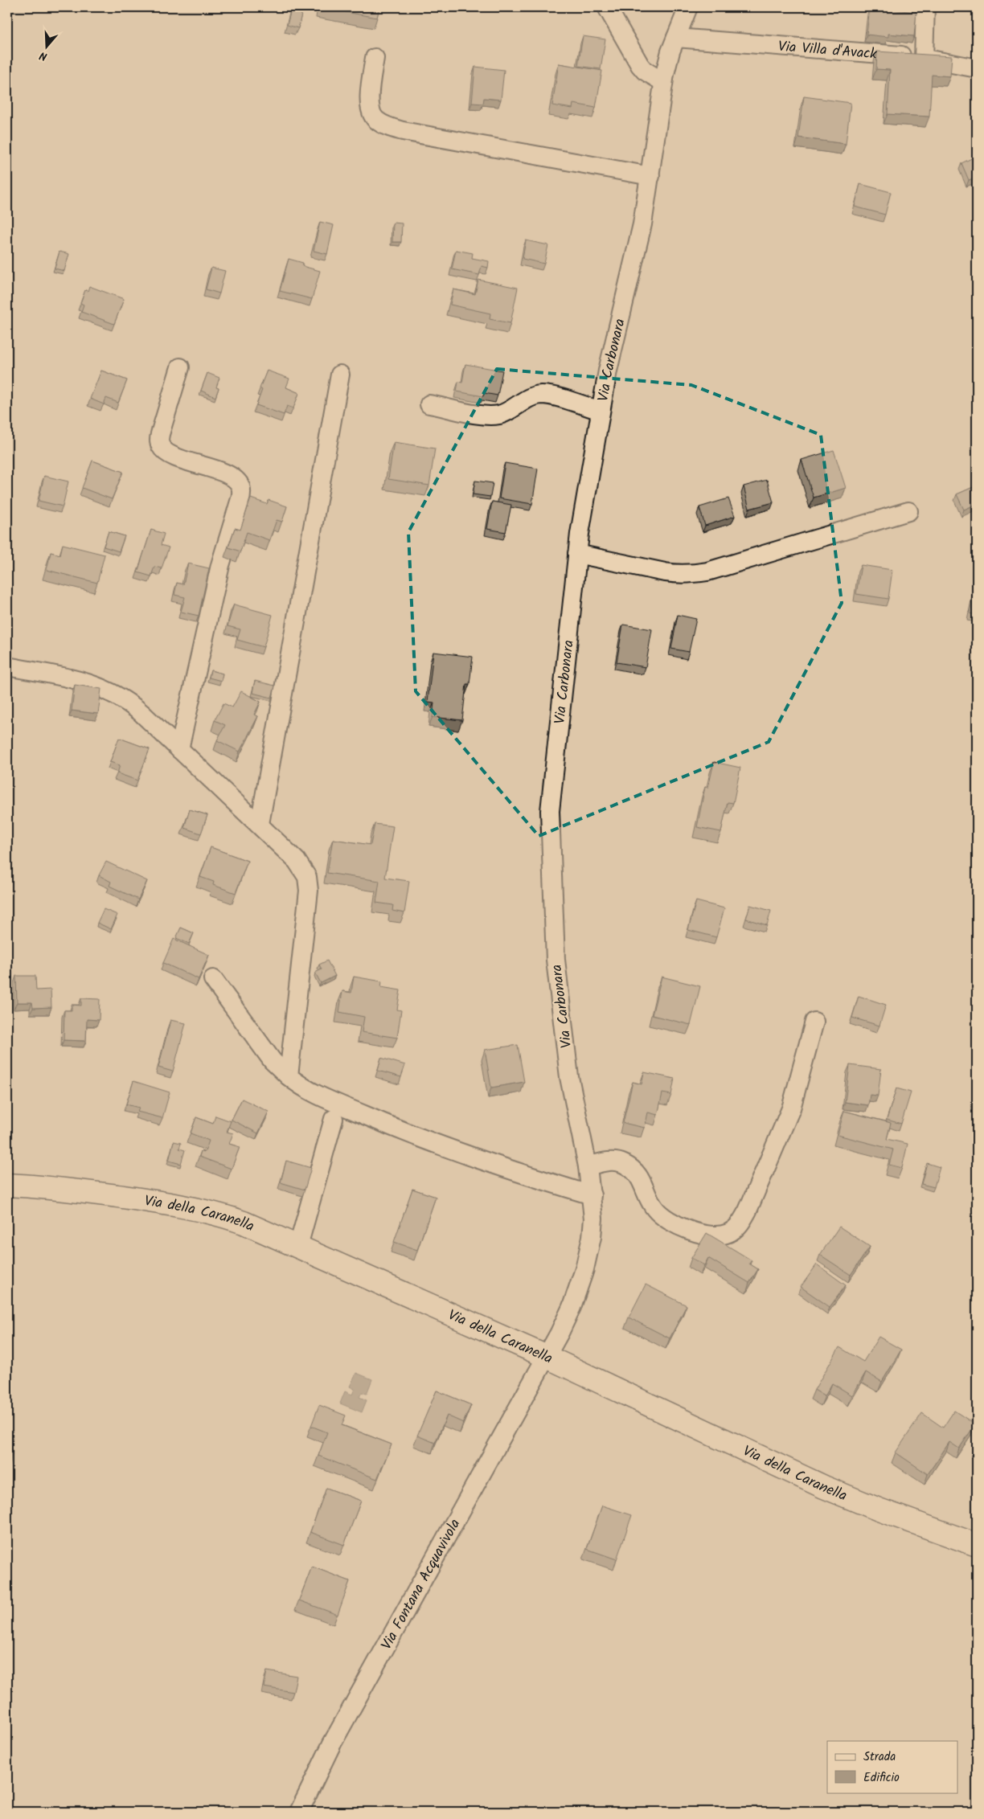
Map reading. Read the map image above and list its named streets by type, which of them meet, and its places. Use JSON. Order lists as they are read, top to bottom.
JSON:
{
  "streets": {
    "main road": ["Via della Caranella"],
    "street": ["Via Villa d'Avack", "Via Carbonara", "Via Fontana Acquavivola"]
  },
  "crossings": [
    ["Via Villa d'Avack", "Via Carbonara"],
    ["Via Carbonara", "Via della Caranella"],
    ["Via Carbonara", "Via Fontana Acquavivola"],
    ["Via della Caranella", "Via Fontana Acquavivola"]
  ],
  "legend": ["Strada", "Edificio"],
  "north": "bottom"
}
